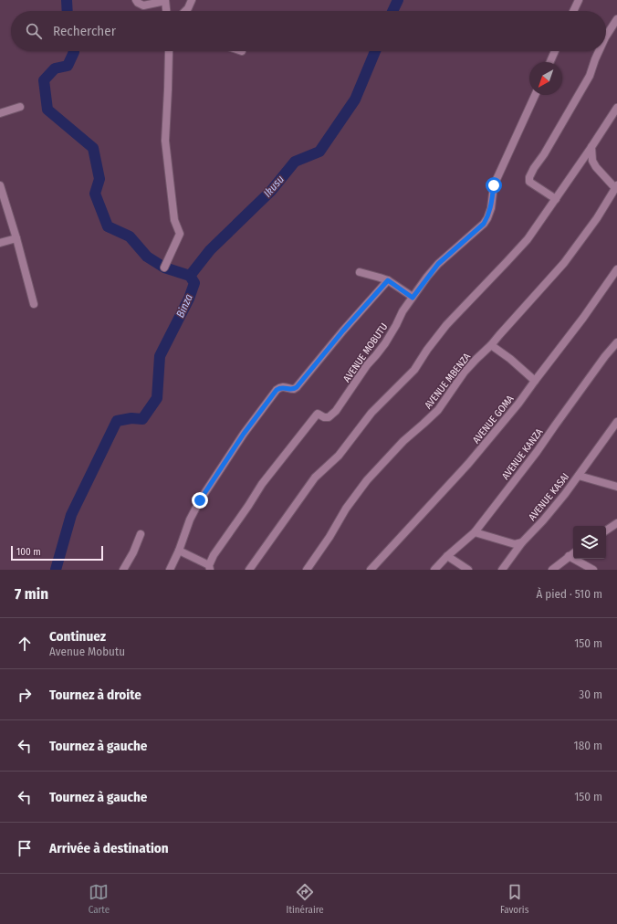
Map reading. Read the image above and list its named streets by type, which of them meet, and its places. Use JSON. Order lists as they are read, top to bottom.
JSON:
{
  "streets": {
    "street": [
      "AVENUE MOBUTU",
      "AVENUE MBENZA",
      "AVENUE GOMA",
      "AVENUE KANZA",
      "AVENUE KASAI"
    ]
  },
  "water": ["Ikusu", "Binza"],
  "scale_bar": "100 m",
  "north": "bottom left",
  "page": {
    "search": "Rechercher",
    "scale": "100 m",
    "heading": ["7 min", "À pied · 510 m"],
    "list": [
      ["Continuez", "Avenue Mobutu", "150 m"],
      ["Tournez à droite", "30 m"],
      ["Tournez à gauche", "180 m"],
      ["Tournez à gauche", "150 m"],
      "Arrivée à destination"
    ],
    "nav": ["Carte", "Itinéraire", "Favoris"]
  }
}
